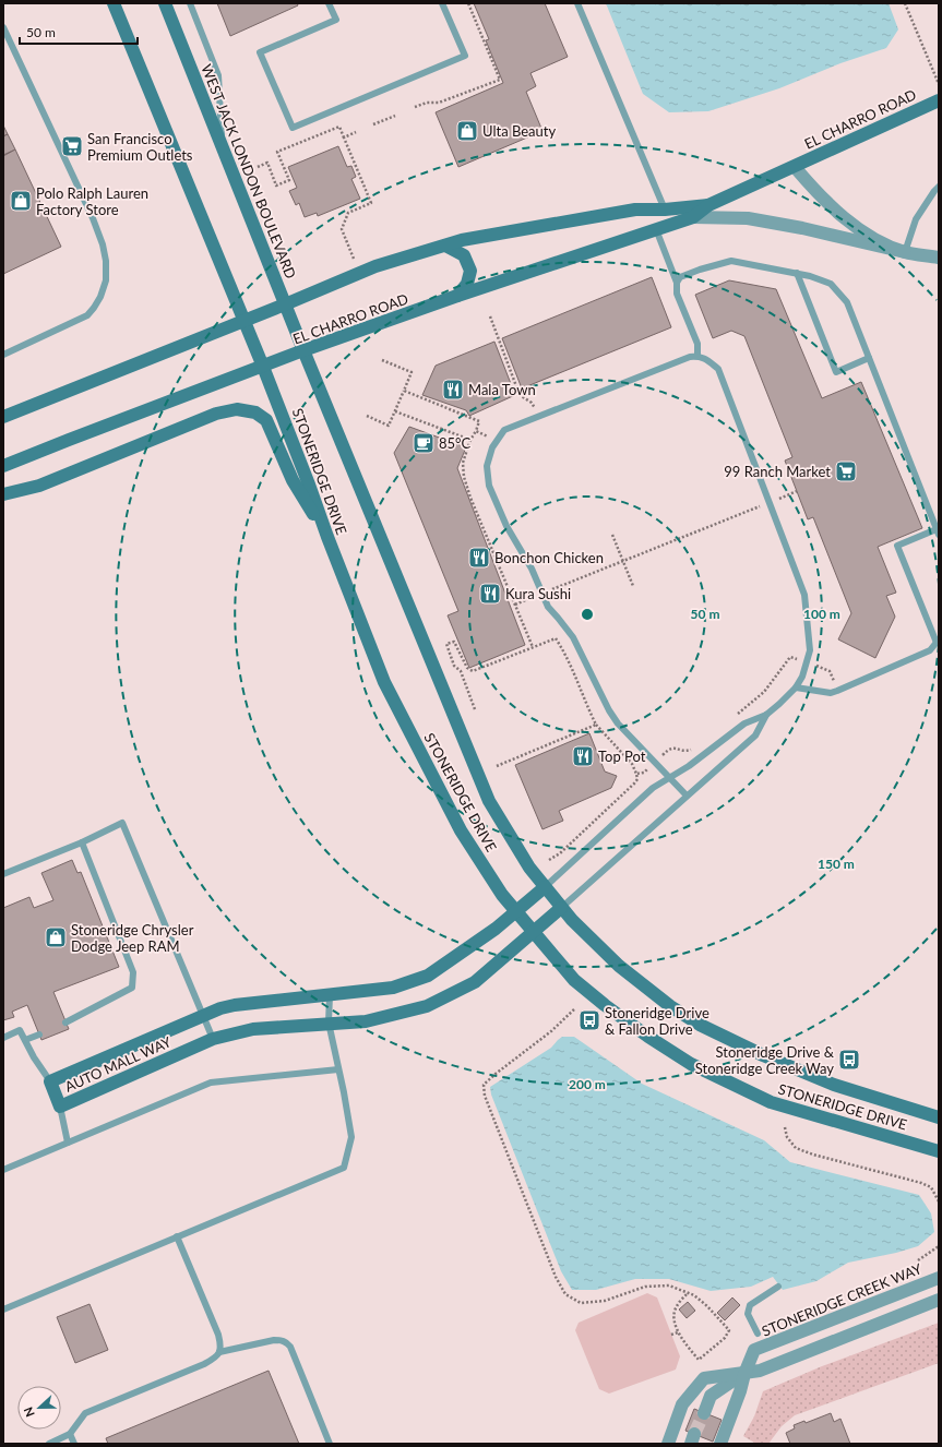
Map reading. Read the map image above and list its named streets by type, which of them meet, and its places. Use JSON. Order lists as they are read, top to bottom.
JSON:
{
  "streets": {
    "main road": [
      "EL CHARRO ROAD",
      "WEST JACK LONDON BOULEVARD",
      "STONERIDGE DRIVE",
      "AUTO MALL WAY"
    ],
    "street": ["STONERIDGE CREEK WAY"]
  },
  "crossings": [
    ["EL CHARRO ROAD", "WEST JACK LONDON BOULEVARD"],
    ["EL CHARRO ROAD", "STONERIDGE DRIVE"],
    ["WEST JACK LONDON BOULEVARD", "STONERIDGE DRIVE"],
    ["STONERIDGE DRIVE", "AUTO MALL WAY"]
  ],
  "places": {
    "shop": ["Ulta Beauty", "Polo Ralph Lauren Factory Store", "Stoneridge Chrysler Dodge Jeep RAM"],
    "supermarket": ["San Francisco Premium Outlets", "99 Ranch Market"],
    "restaurant": [
      "Mala Town",
      "Bonchon Chicken",
      "Kura Sushi",
      "Top Pot"
    ],
    "cafe": ["85°C"],
    "bus stop": ["Stoneridge Drive & Fallon Drive", "Stoneridge Drive & Stoneridge Creek Way"]
  },
  "scale_bar": "50 m",
  "north": "left",
  "rings": [
    "50 m",
    "100 m",
    "150 m",
    "200 m"
  ]
}
